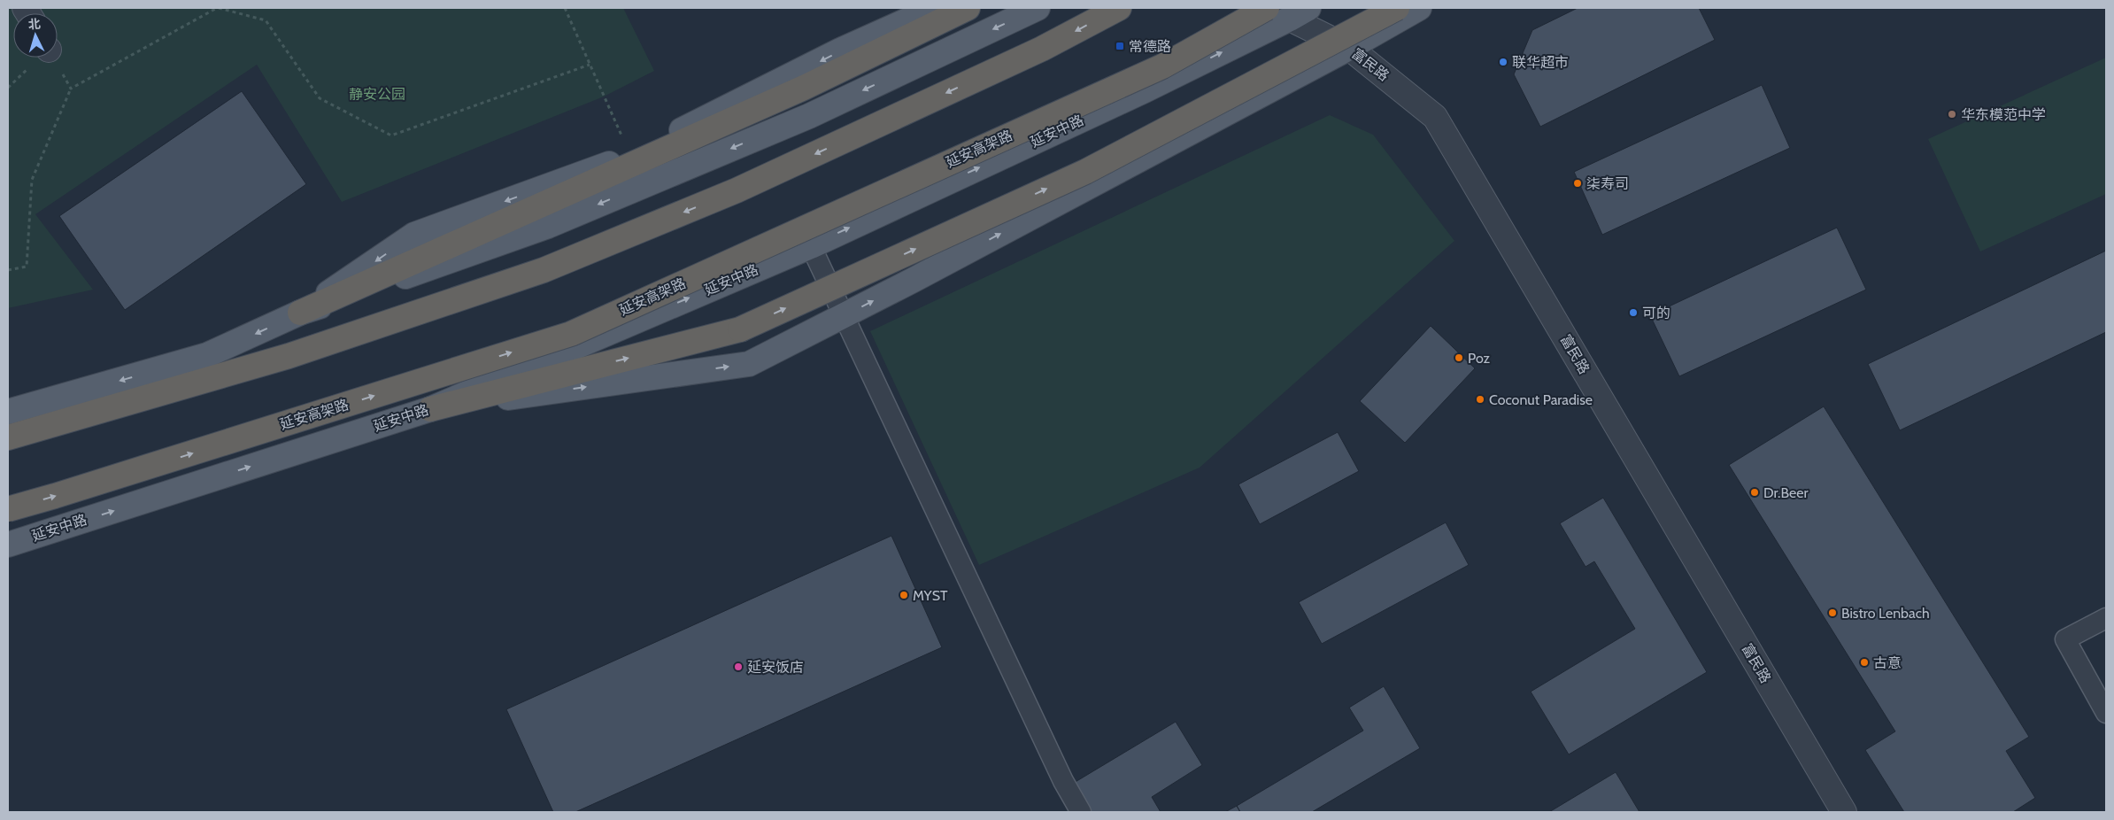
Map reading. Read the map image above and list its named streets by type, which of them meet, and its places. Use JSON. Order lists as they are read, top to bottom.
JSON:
{
  "streets": {
    "highway": ["延安高架路"],
    "main road": ["延安中路"],
    "street": ["富民路"]
  },
  "crossings": [
    ["富民路", "延安中路"]
  ],
  "parks": ["静安公园"],
  "places": {
    "transit": ["常德路"],
    "other": [
      "联华超市",
      "华东模范中学",
      "柒寿司",
      "可的",
      "Poz",
      "Coconut Paradise",
      "Dr.Beer",
      "MYST",
      "Bistro Lenbach",
      "古意",
      "延安饭店"
    ]
  },
  "north": "top"
}
